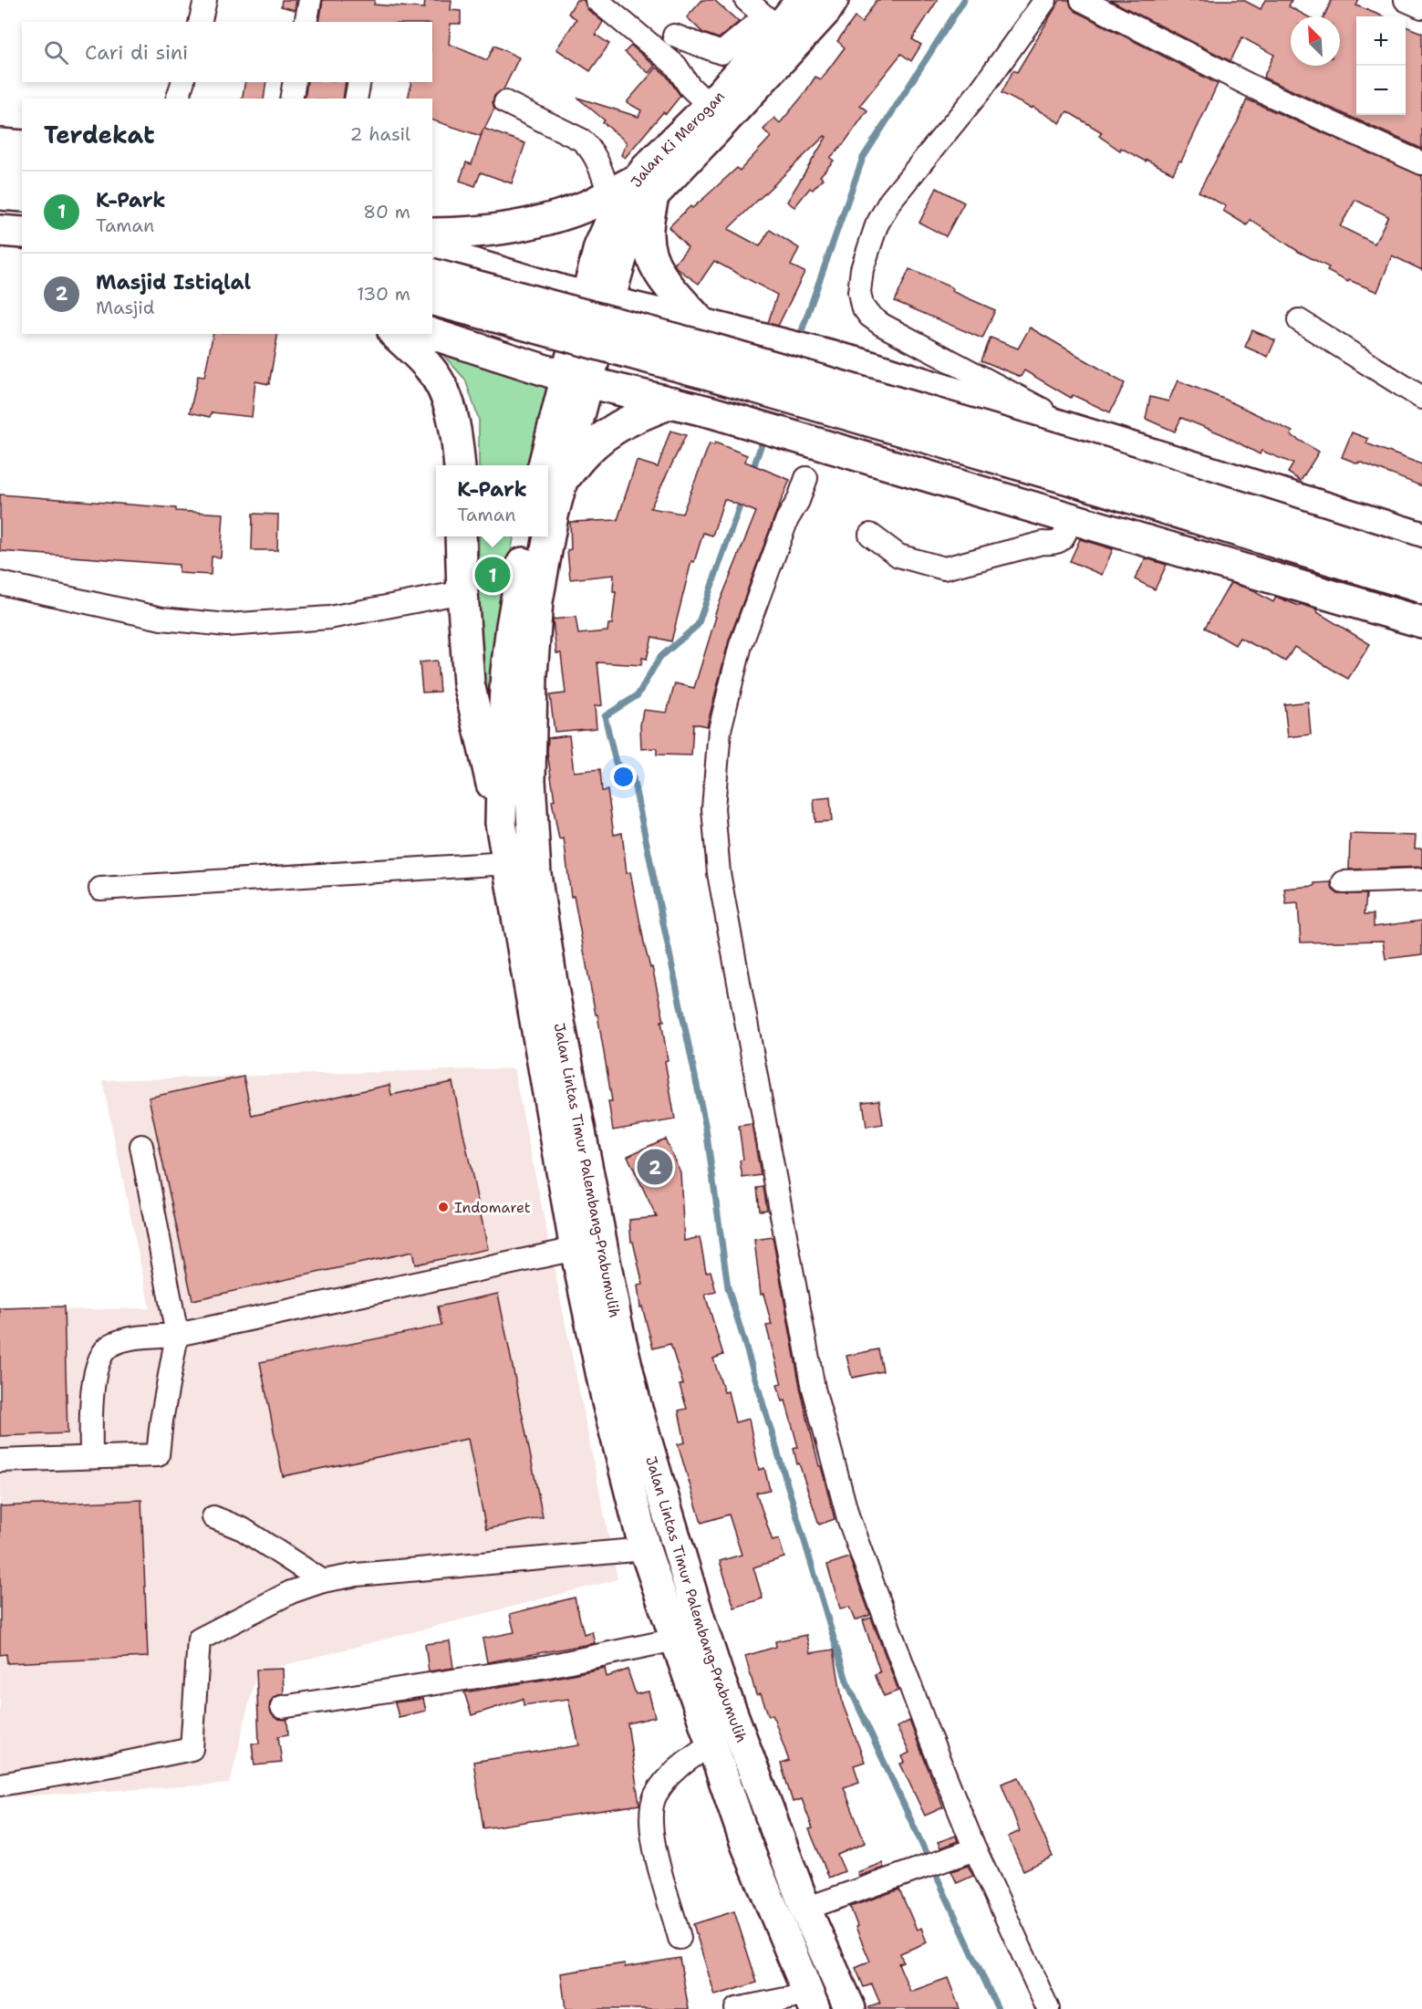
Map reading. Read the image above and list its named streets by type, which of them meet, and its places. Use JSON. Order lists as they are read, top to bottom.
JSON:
{
  "streets": {
    "highway": ["Jalan Ki Merogan", "Jalan Lintas Timur Palembang-Prabumulih"]
  },
  "crossings": [
    ["Jalan Ki Merogan", "Jalan Lintas Timur Palembang-Prabumulih"]
  ],
  "places": ["Indomaret"],
  "north": "top left",
  "page": {
    "map_buttons": ["+", "−"],
    "search": "Cari di sini",
    "heading": ["Terdekat", "2 hasil"],
    "list": [
      {
        "mark": "1",
        "name": "K-Park",
        "note": "Taman",
        "value": "80 m"
      },
      {
        "mark": "2",
        "name": "Masjid Istiqlal",
        "note": "Masjid",
        "value": "130 m"
      }
    ],
    "popup": ["K-Park", "Taman"],
    "pins": ["1", "2"]
  }
}
